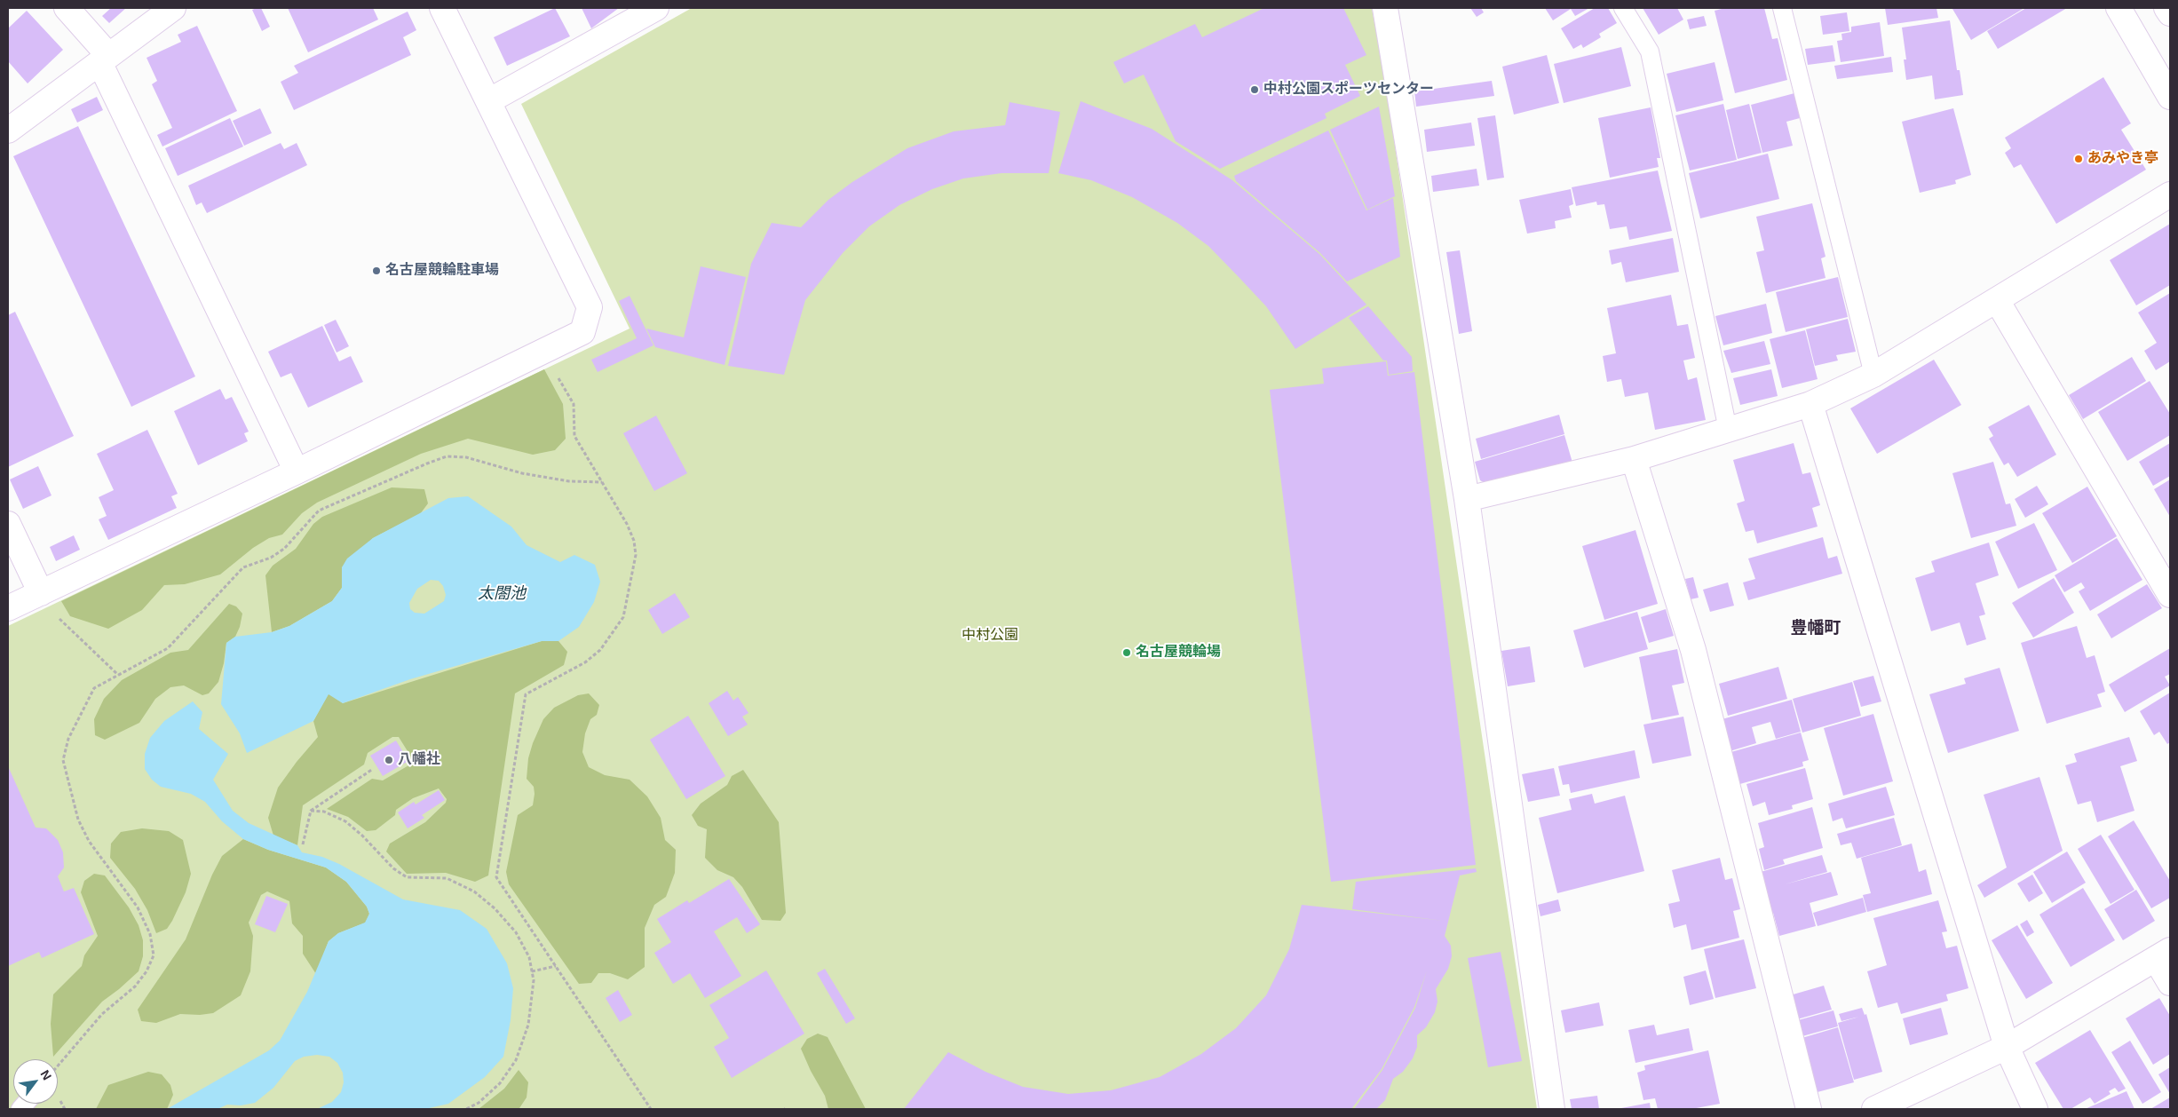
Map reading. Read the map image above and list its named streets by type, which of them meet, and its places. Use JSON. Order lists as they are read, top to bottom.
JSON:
{
  "districts": ["豊幡町"],
  "water": ["太閤池"],
  "parks": ["中村公園"],
  "places": [
    "中村公園スポーツセンター",
    "あみやき亭",
    "名古屋競輪駐車場",
    "名古屋競輪場",
    "八幡社"
  ],
  "north": "top right"
}
